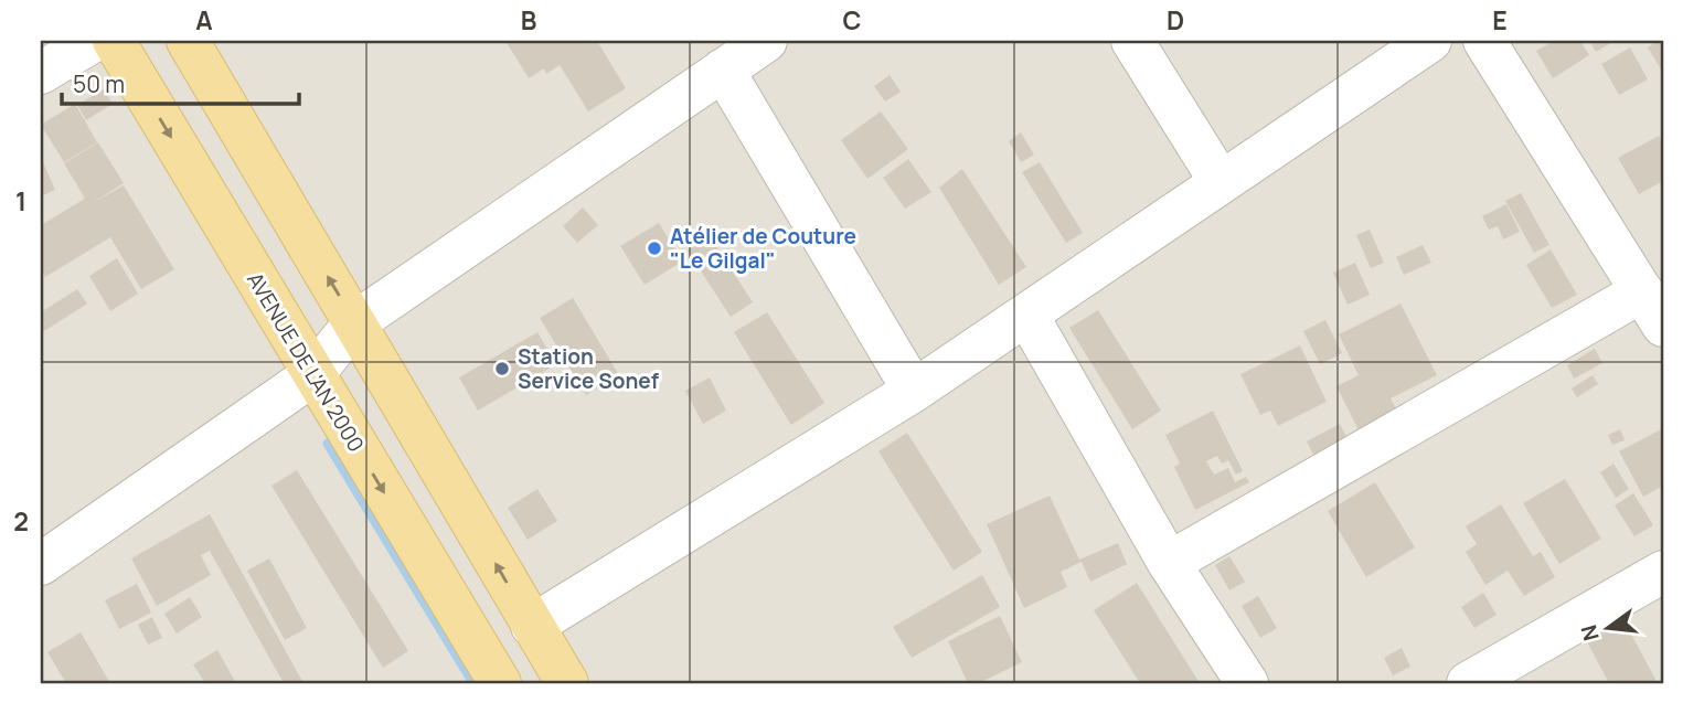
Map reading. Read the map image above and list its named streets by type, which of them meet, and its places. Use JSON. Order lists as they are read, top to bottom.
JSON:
{
  "streets": {
    "main road": ["AVENUE DE L'AN 2000"]
  },
  "places": ["Atélier de Couture \"Le Gilgal\"", "Station Service Sonef"],
  "scale_bar": "50 m",
  "north": "left",
  "grid": {
    "columns": [
      "A",
      "B",
      "C",
      "D",
      "E"
    ],
    "rows": ["1", "2"]
  }
}
